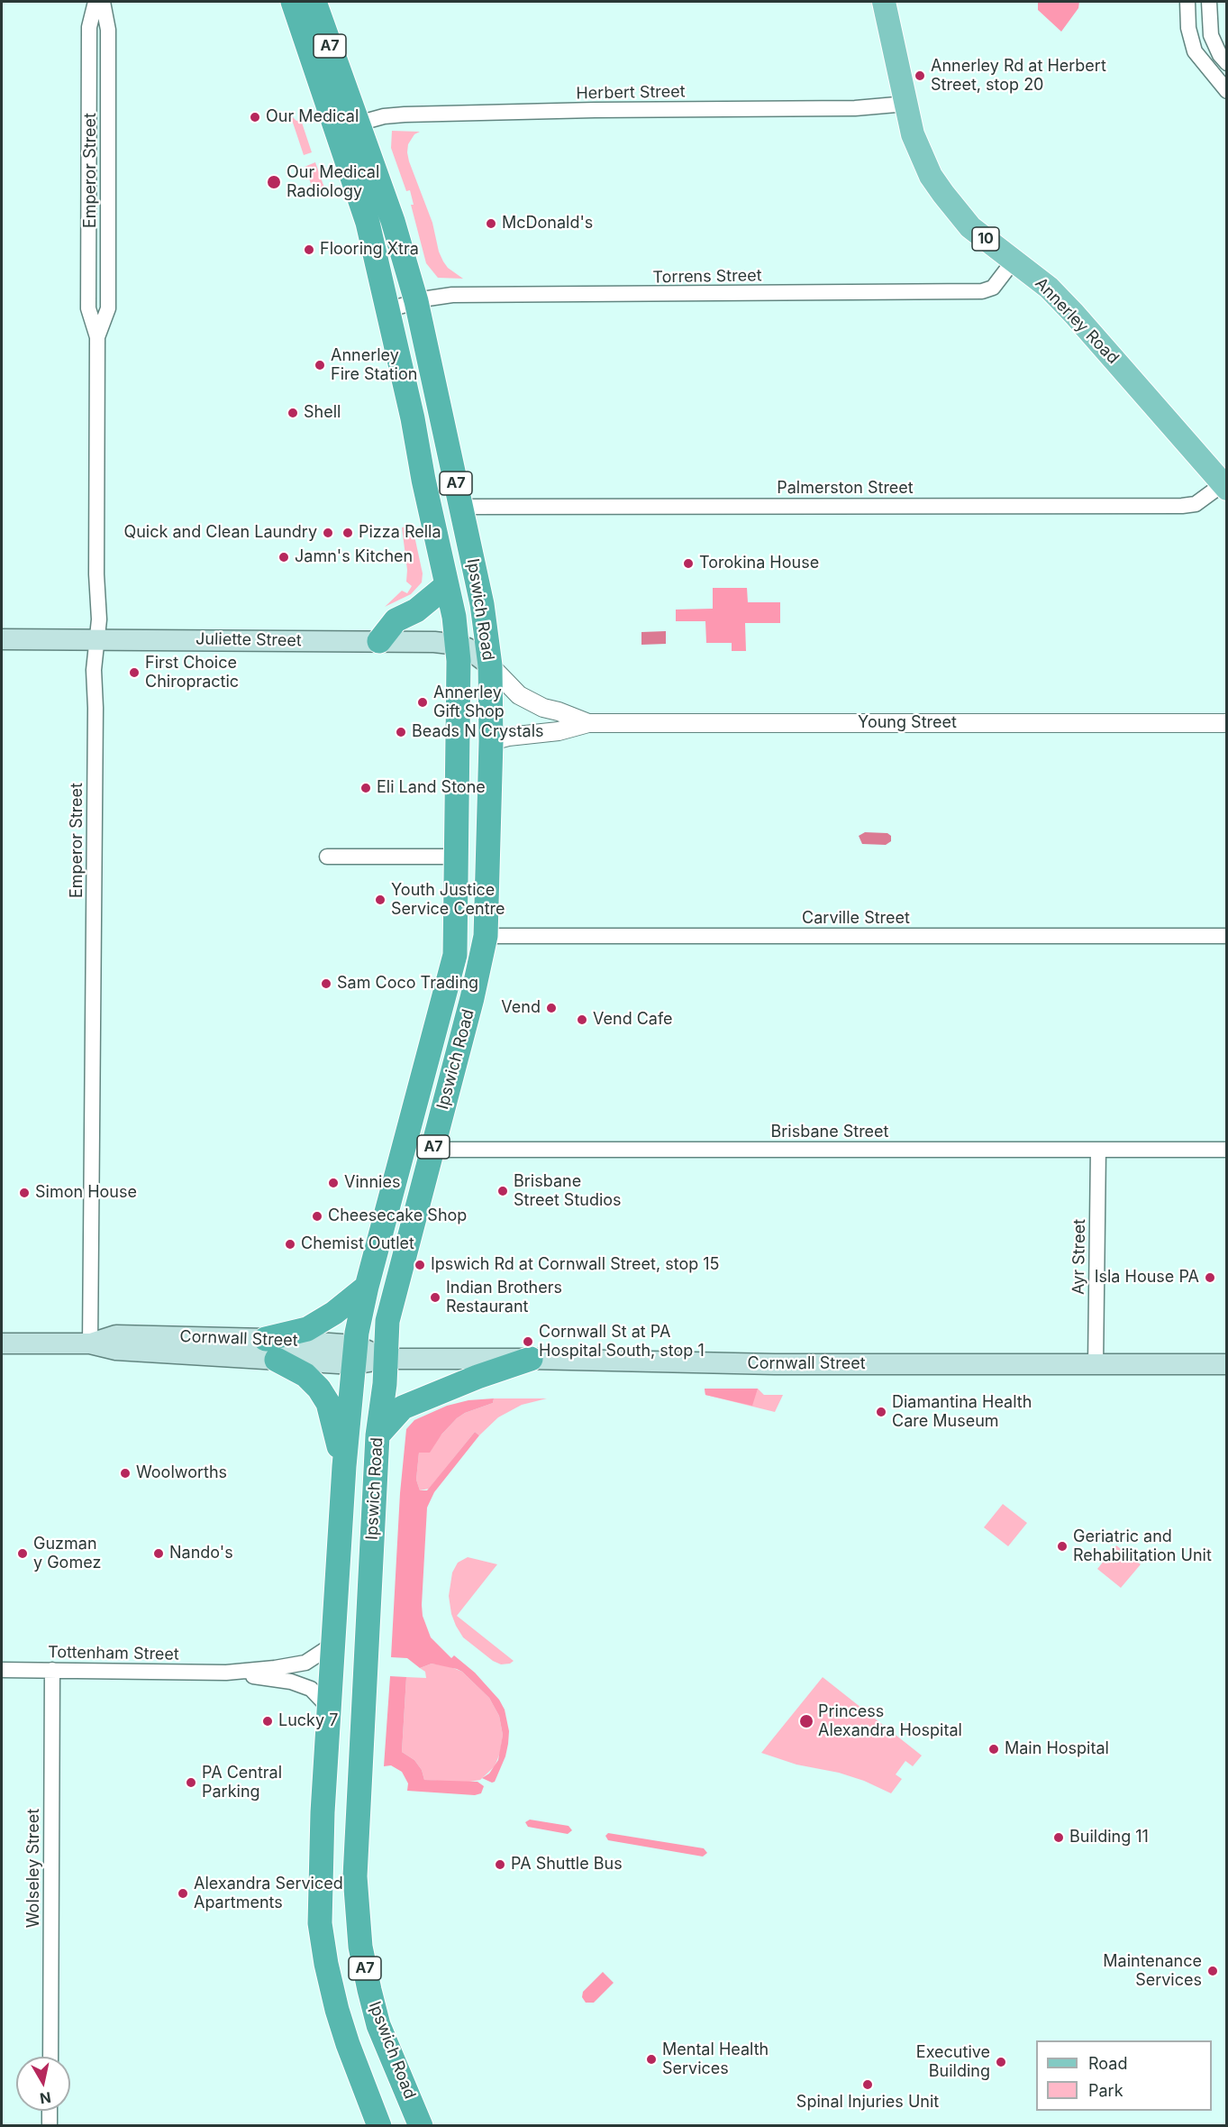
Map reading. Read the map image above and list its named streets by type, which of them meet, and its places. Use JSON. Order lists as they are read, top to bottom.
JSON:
{
  "streets": {
    "highway": ["A7", "Ipswich Road"],
    "main road": [
      "10",
      "Annerley Road",
      "Juliette Street",
      "Cornwall Street"
    ],
    "street": [
      "Herbert Street",
      "Emperor Street",
      "Torrens Street",
      "Palmerston Street",
      "Young Street",
      "Carville Street",
      "Brisbane Street",
      "Ayr Street",
      "Tottenham Street",
      "Wolseley Street"
    ]
  },
  "crossings": [
    ["Herbert Street", "Annerley Road"],
    ["Herbert Street", "Ipswich Road"],
    ["Emperor Street", "Juliette Street"],
    ["Emperor Street", "Cornwall Street"],
    ["Torrens Street", "Annerley Road"],
    ["Torrens Street", "Ipswich Road"],
    ["Annerley Road", "Palmerston Street"],
    ["Palmerston Street", "Ipswich Road"],
    ["Ipswich Road", "Juliette Street"],
    ["Ipswich Road", "Young Street"],
    ["Ipswich Road", "Carville Street"],
    ["Ipswich Road", "Brisbane Street"],
    ["Ipswich Road", "Cornwall Street"],
    ["Ipswich Road", "Tottenham Street"],
    ["Juliette Street", "Young Street"],
    ["Brisbane Street", "Ayr Street"],
    ["Ayr Street", "Cornwall Street"],
    ["Tottenham Street", "Wolseley Street"]
  ],
  "places": [
    "Annerley Rd at Herbert Street, stop 20",
    "Our Medical",
    "Our Medical Radiology",
    "McDonald's",
    "Flooring Xtra",
    "Annerley Fire Station",
    "Shell",
    "Quick and Clean Laundry",
    "Pizza Rella",
    "Jamn's Kitchen",
    "Torokina House",
    "First Choice Chiropractic",
    "Annerley Gift Shop",
    "Beads N Crystals",
    "Eli Land Stone",
    "Youth Justice Service Centre",
    "Sam Coco Trading",
    "Vend",
    "Vend Cafe",
    "Vinnies",
    "Brisbane Street Studios",
    "Simon House",
    "Cheesecake Shop",
    "Chemist Outlet",
    "Ipswich Rd at Cornwall Street, stop 15",
    "Isla House PA",
    "Indian Brothers Restaurant",
    "Cornwall St at PA Hospital South, stop 1",
    "Diamantina Health Care Museum",
    "Woolworths",
    "Geriatric and Rehabilitation Unit",
    "Guzman y Gomez",
    "Nando's",
    "Lucky 7",
    "Princess Alexandra Hospital",
    "Main Hospital",
    "PA Central Parking",
    "Building 11",
    "PA Shuttle Bus",
    "Alexandra Serviced Apartments",
    "Maintenance Services",
    "Mental Health Services",
    "Executive Building",
    "Spinal Injuries Unit"
  ],
  "legend": ["Road", "Park"],
  "north": "bottom"
}
